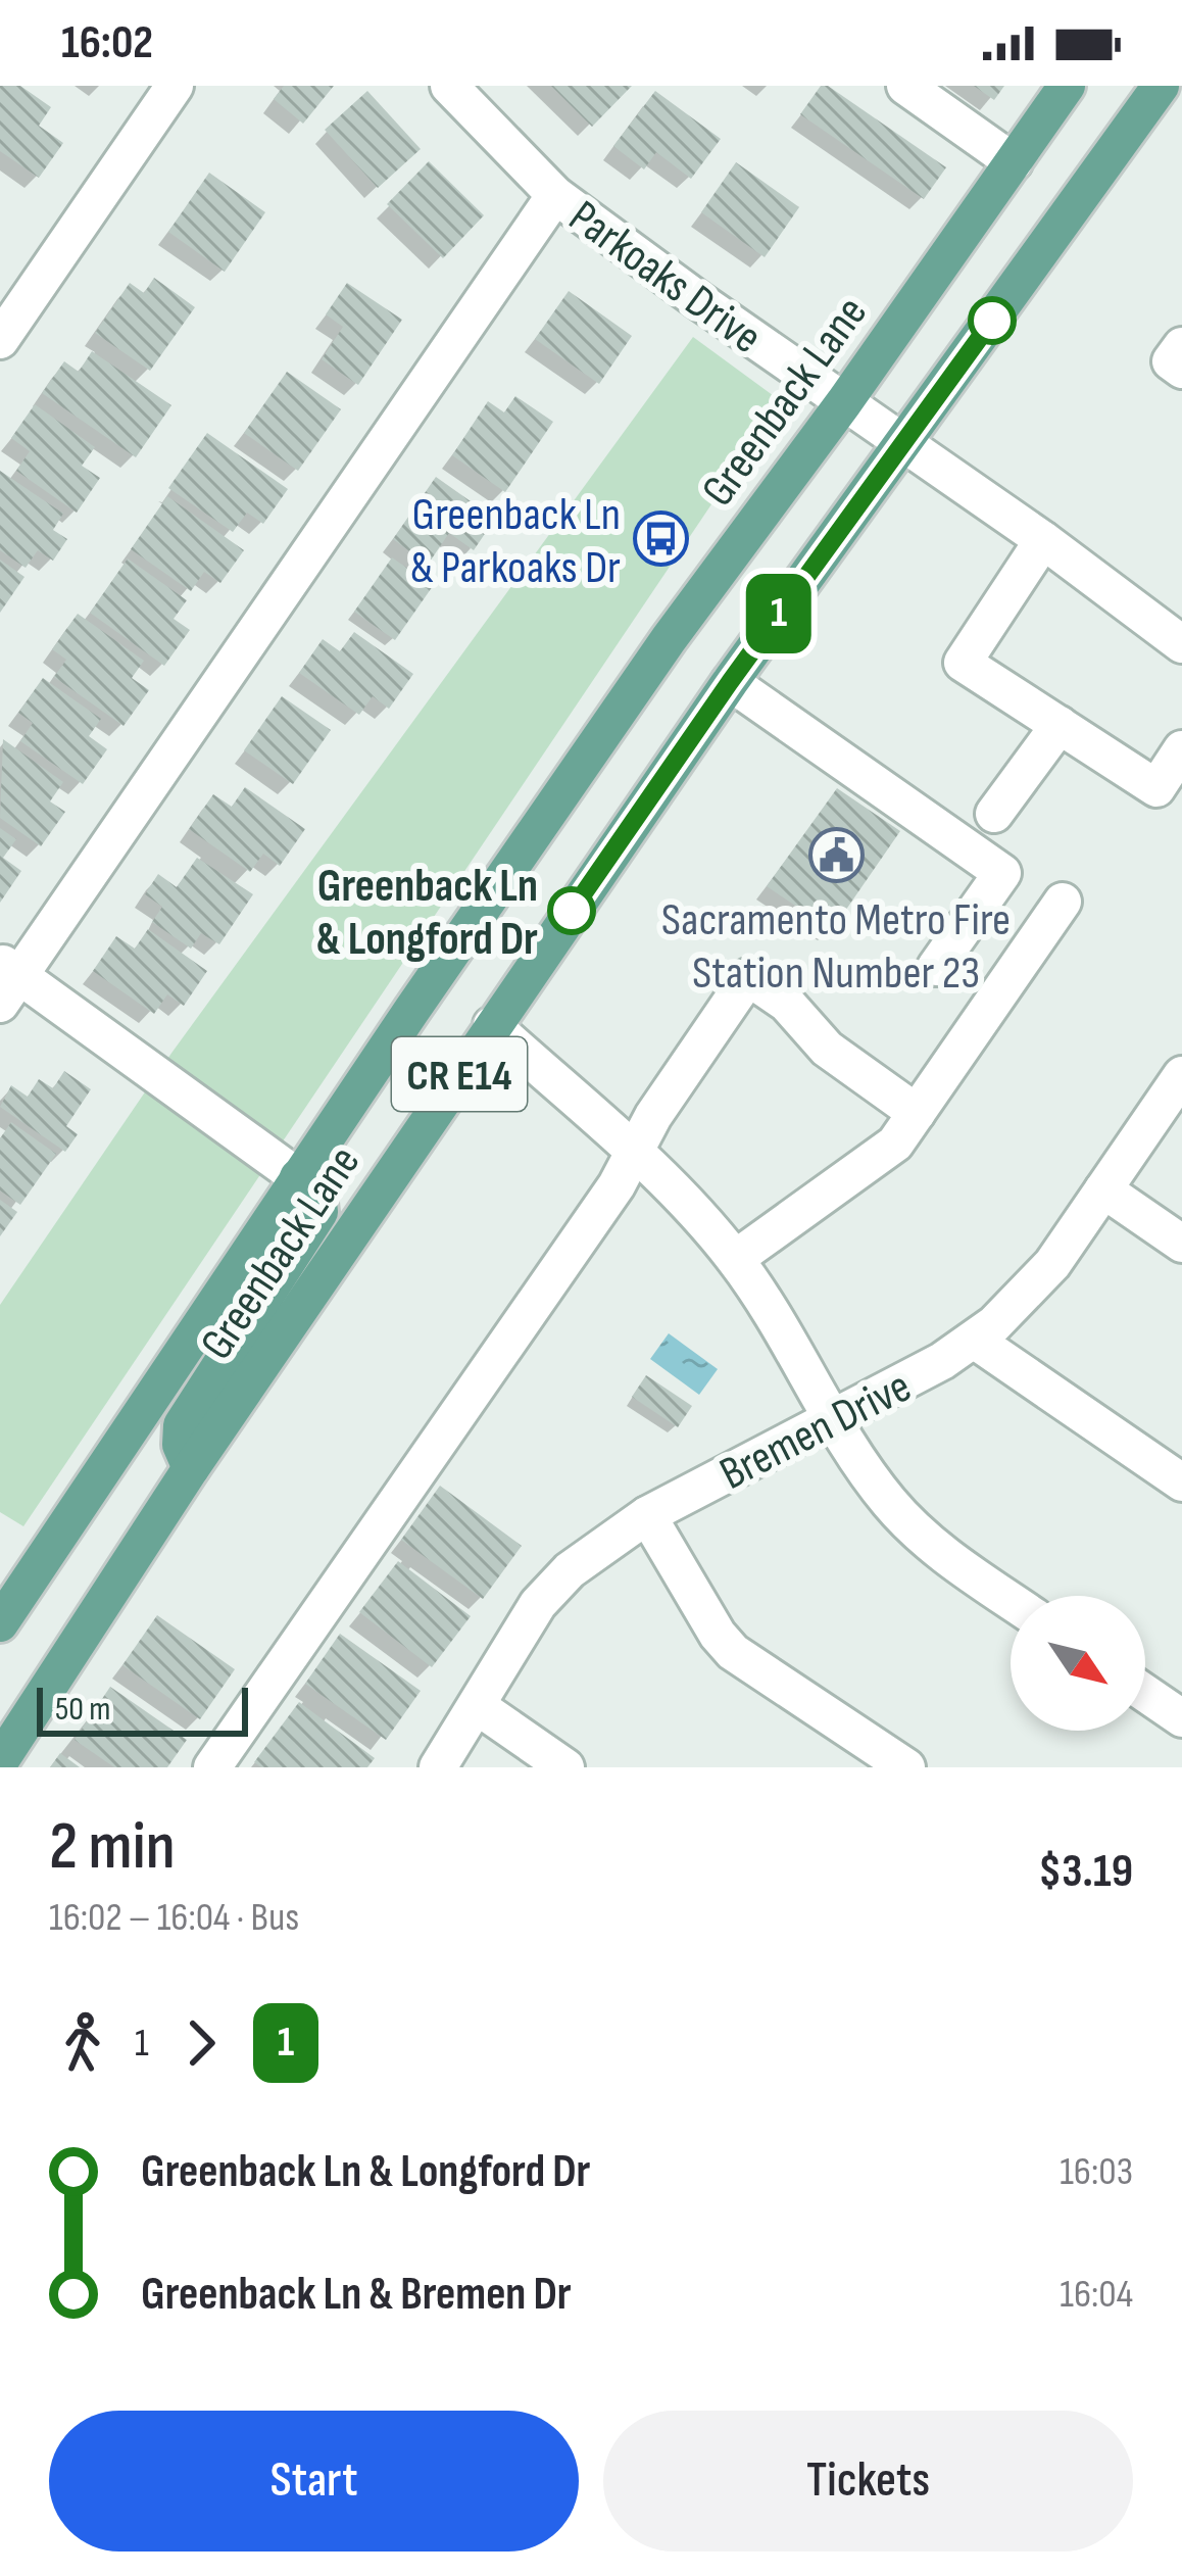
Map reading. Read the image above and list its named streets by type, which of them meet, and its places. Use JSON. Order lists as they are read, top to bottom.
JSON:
{
  "streets": {
    "main road": ["Greenback Lane", "CR E14"],
    "street": ["Parkoaks Drive", "Bremen Drive"]
  },
  "crossings": [
    ["Parkoaks Drive", "Greenback Lane"]
  ],
  "places": {
    "bus stop": ["Greenback Ln & Parkoaks Dr"],
    "public building": ["Sacramento Metro Fire Station Number 23"],
    "other": ["Greenback Ln & Longford Dr"]
  },
  "lines": ["bus line 1"],
  "scale_bar": "50 m",
  "north": "bottom right",
  "page": {
    "status": "16:02",
    "on_map": "1",
    "scale": "50 m",
    "heading": ["2 min", "16:02 – 16:04 · Bus", "$3.19"],
    "legs": ["1", "1"],
    "list": [
      {
        "name": "Greenback Ln & Longford Dr",
        "value": "16:03"
      },
      {
        "name": "Greenback Ln & Bremen Dr",
        "value": "16:04"
      }
    ],
    "buttons": ["Start", "Tickets"]
  }
}
